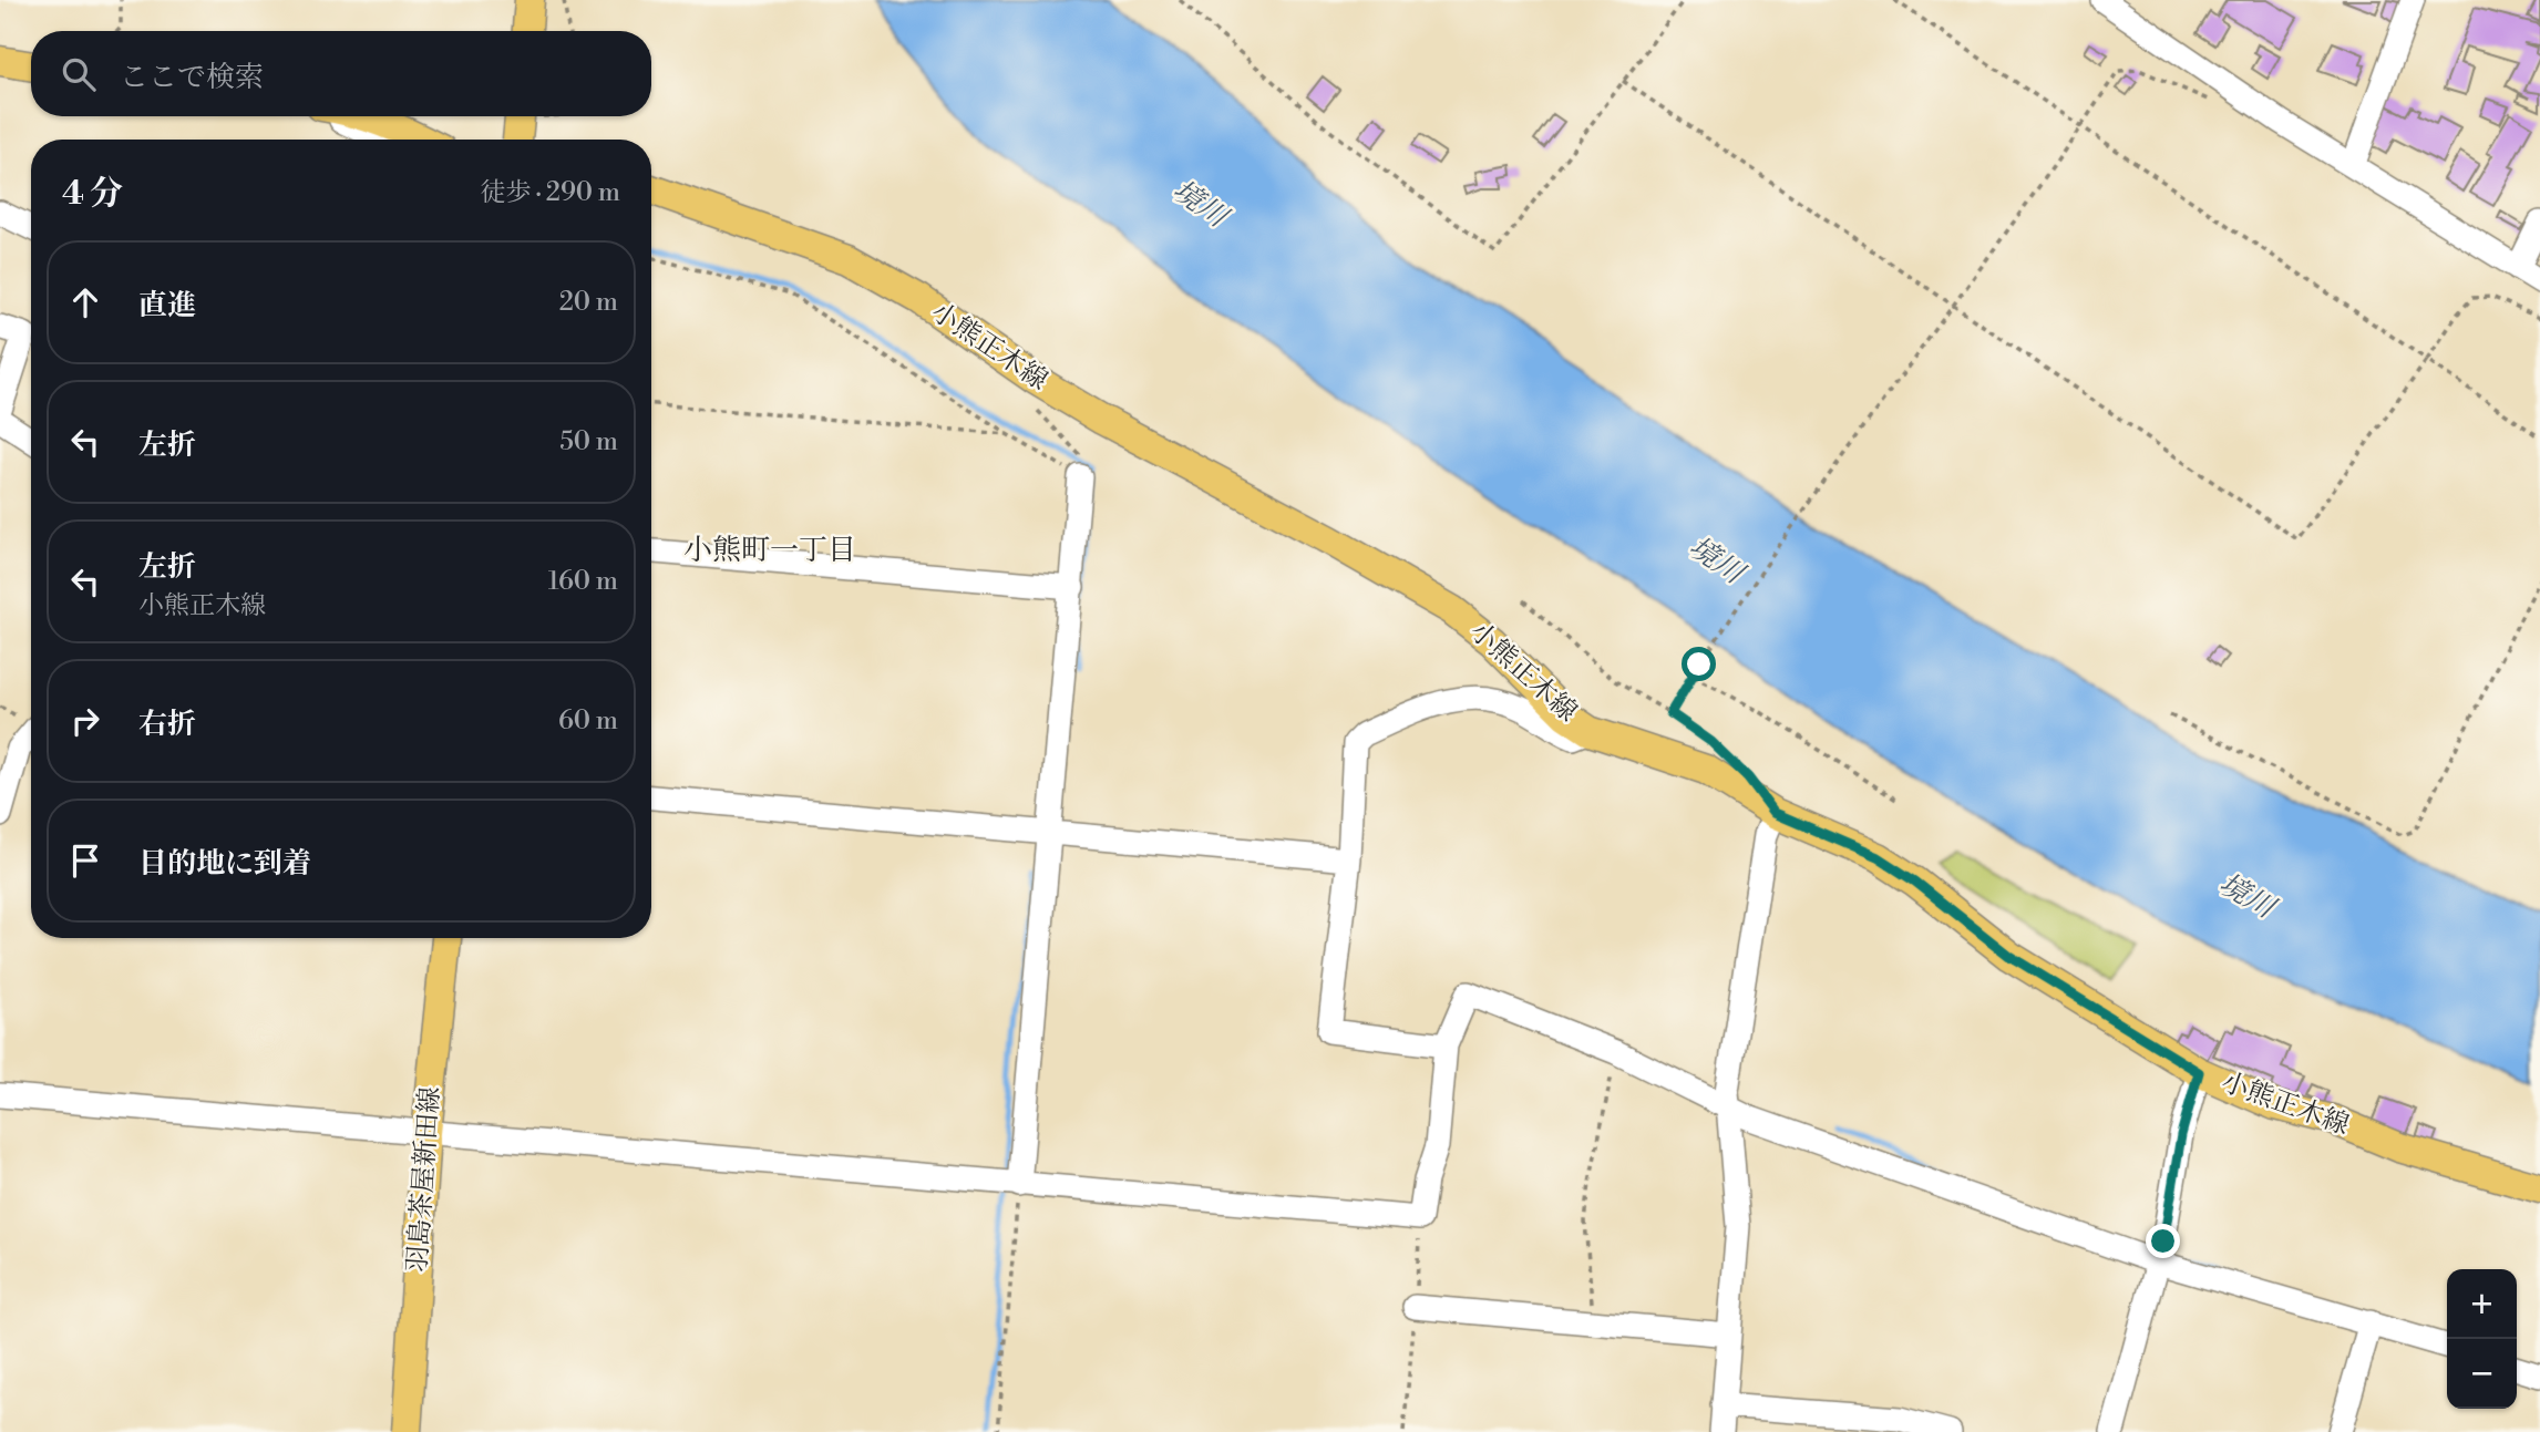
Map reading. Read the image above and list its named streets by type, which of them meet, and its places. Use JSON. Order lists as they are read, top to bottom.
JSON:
{
  "streets": {
    "main road": ["小熊正木線", "羽島茶屋新田線"]
  },
  "districts": ["小熊町一丁目"],
  "water": ["境川"],
  "page": {
    "search": "ここで検索",
    "heading": ["4 分", "徒歩 · 290 m"],
    "list": [
      ["直進", "20 m"],
      ["左折", "50 m"],
      ["左折", "小熊正木線", "160 m"],
      ["右折", "60 m"],
      "目的地に到着"
    ],
    "map_buttons": ["+", "−"]
  }
}
